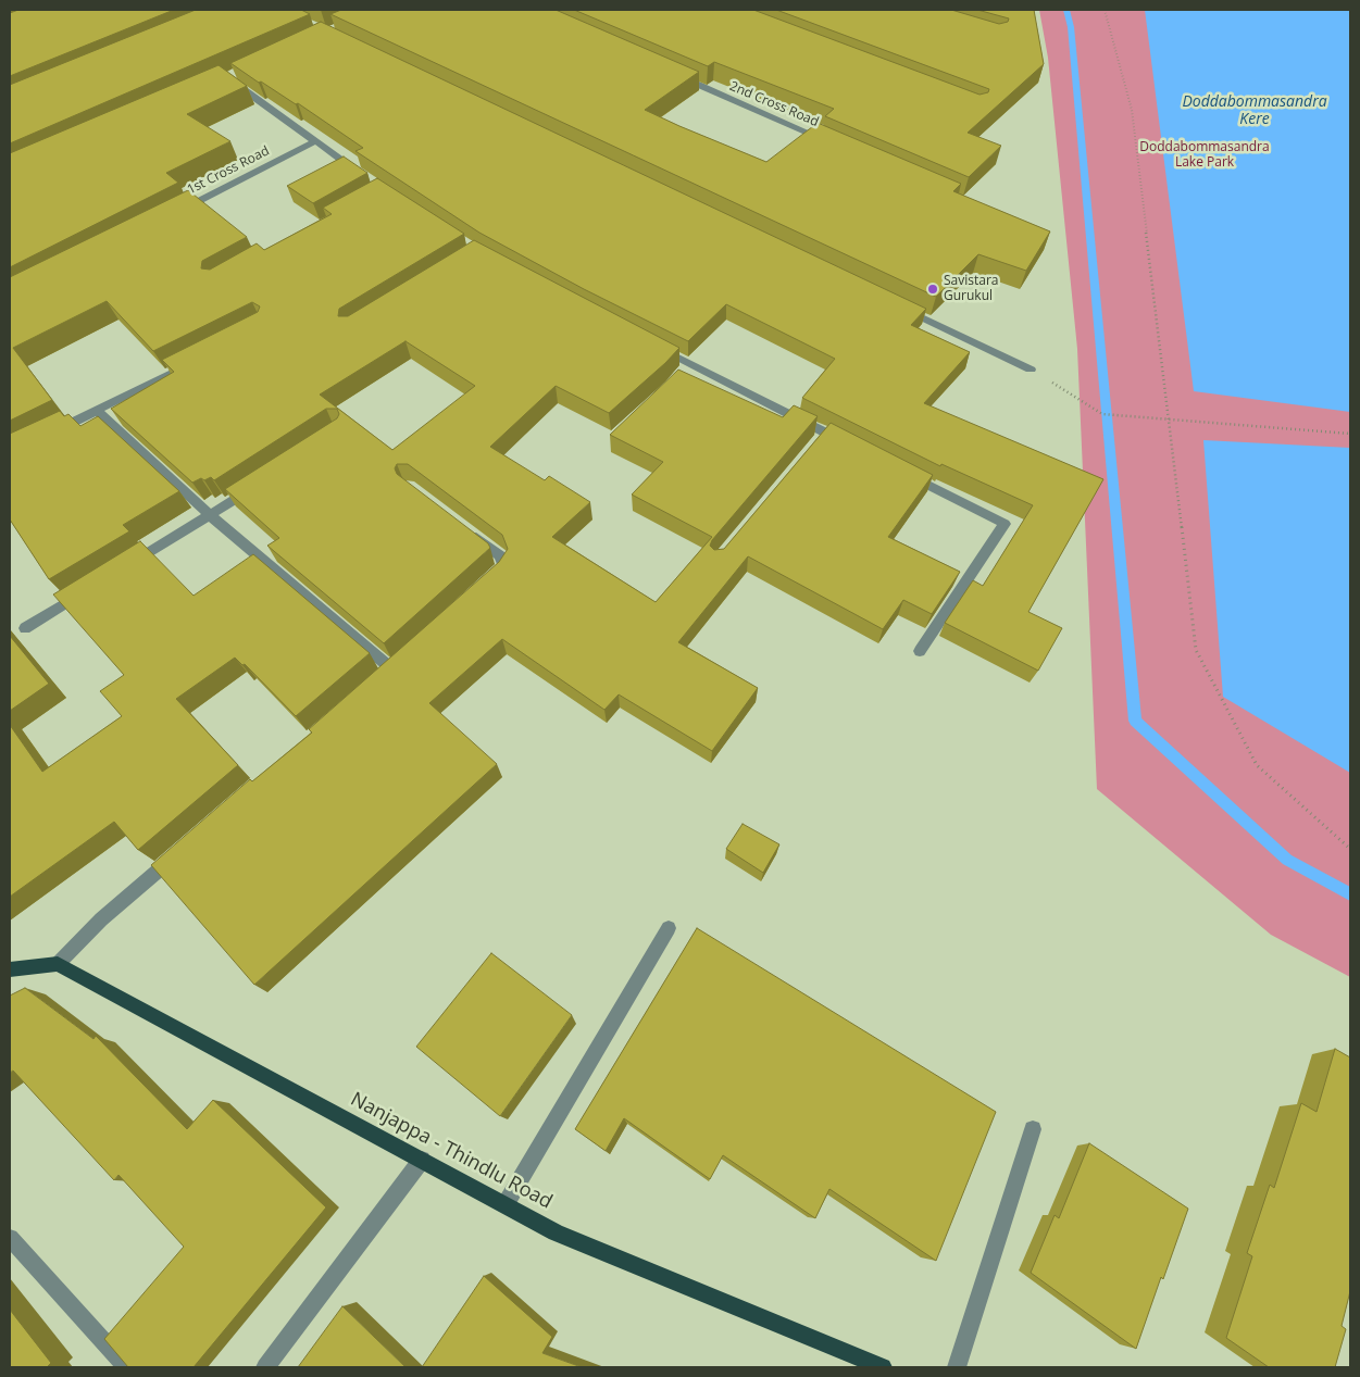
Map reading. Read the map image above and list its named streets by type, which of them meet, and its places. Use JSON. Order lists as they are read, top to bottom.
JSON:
{
  "streets": {
    "main road": ["Nanjappa - Thindlu Road"],
    "street": ["2nd Cross Road", "1st Cross Road"]
  },
  "water": ["Doddabommasandra Kere"],
  "parks": ["Doddabommasandra Lake Park"],
  "places": ["Savistara Gurukul"]
}
